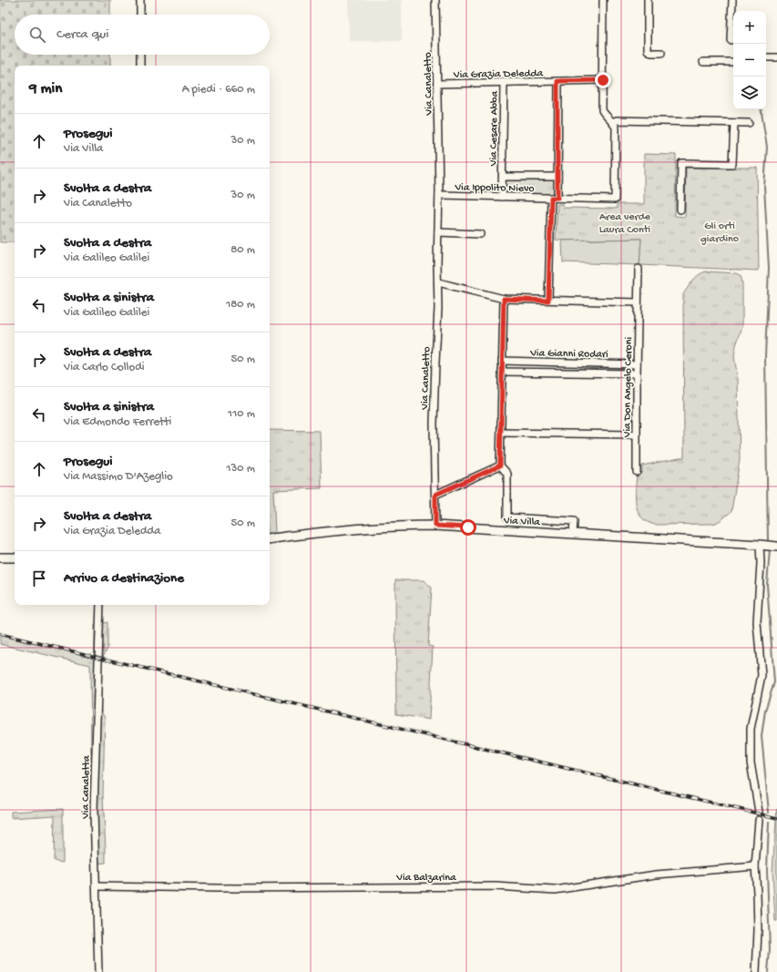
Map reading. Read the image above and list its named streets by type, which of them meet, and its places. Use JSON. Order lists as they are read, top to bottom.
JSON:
{
  "streets": {
    "street": [
      "Via Grazia Deledda",
      "Via Canaletto",
      "Via Cesare Abba",
      "Via Ippolito Nievo",
      "Via Gianni Rodari",
      "Via Don Angelo Ceroni",
      "Via Villa",
      "Via Canaletta",
      "Via Balzarina"
    ]
  },
  "crossings": [
    ["Via Grazia Deledda", "Via Canaletto"],
    ["Via Grazia Deledda", "Via Cesare Abba"],
    ["Via Canaletto", "Via Ippolito Nievo"],
    ["Via Canaletto", "Via Villa"],
    ["Via Cesare Abba", "Via Ippolito Nievo"],
    ["Via Gianni Rodari", "Via Don Angelo Ceroni"],
    ["Via Canaletta", "Via Balzarina"]
  ],
  "parks": ["Area verde Laura Conti", "Gli orti giardino"],
  "page": {
    "map_buttons": ["+", "−"],
    "search": "Cerca qui",
    "heading": ["9 min", "A piedi · 660 m"],
    "list": [
      ["Prosegui", "Via Villa", "30 m"],
      ["Svolta a destra", "Via Canaletto", "30 m"],
      ["Svolta a destra", "Via Galileo Galilei", "80 m"],
      ["Svolta a sinistra", "Via Galileo Galilei", "180 m"],
      ["Svolta a destra", "Via Carlo Collodi", "50 m"],
      ["Svolta a sinistra", "Via Edmondo Ferretti", "110 m"],
      ["Prosegui", "Via Massimo D'Azeglio", "130 m"],
      ["Svolta a destra", "Via Grazia Deledda", "50 m"],
      "Arrivo a destinazione"
    ]
  }
}
